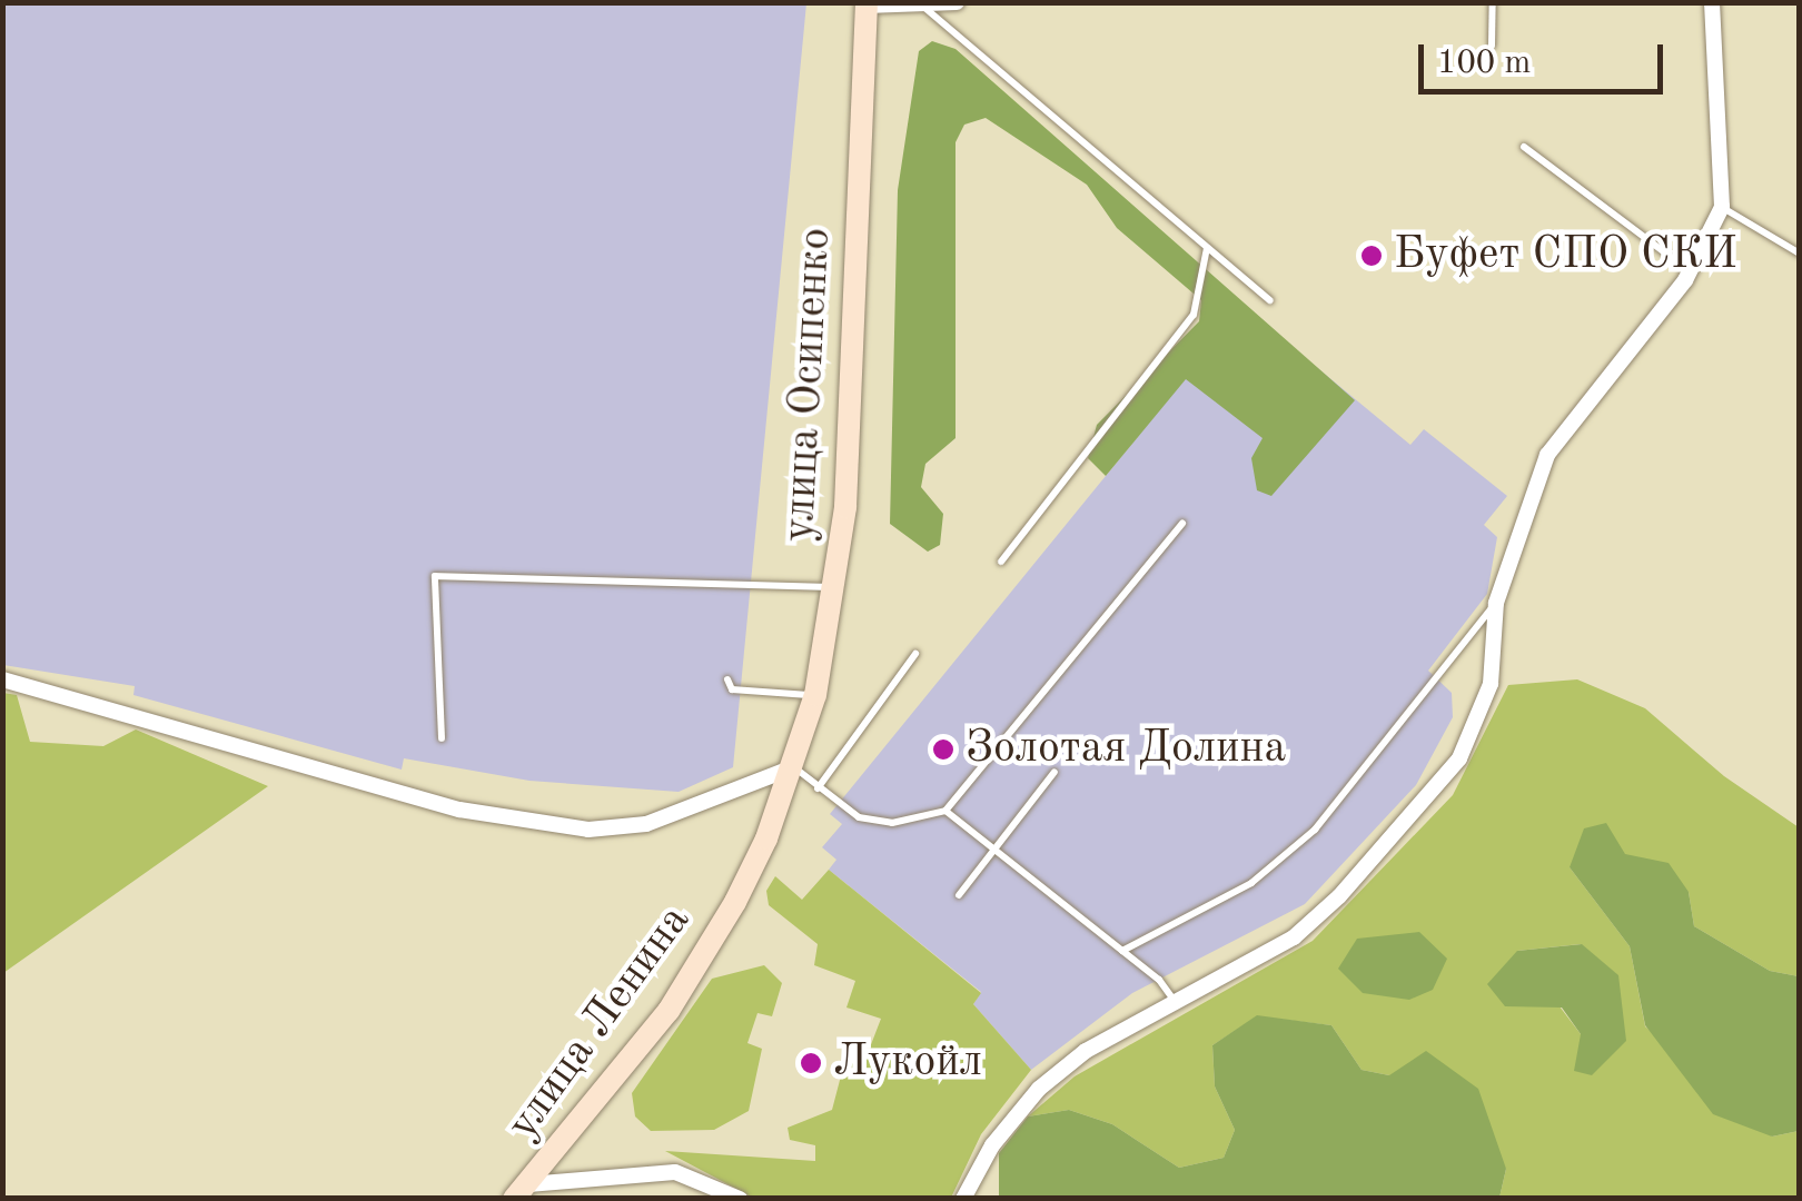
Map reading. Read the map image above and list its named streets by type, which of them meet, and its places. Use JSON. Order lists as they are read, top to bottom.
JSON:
{
  "streets": {
    "main road": ["улица Осипенко", "улица Ленина"]
  },
  "crossings": [
    ["улица Осипенко", "улица Ленина"]
  ],
  "places": ["Буфет СПО СКИ", "Золотая Долина", "Лукойл"],
  "scale_bar": "100 m"
}
